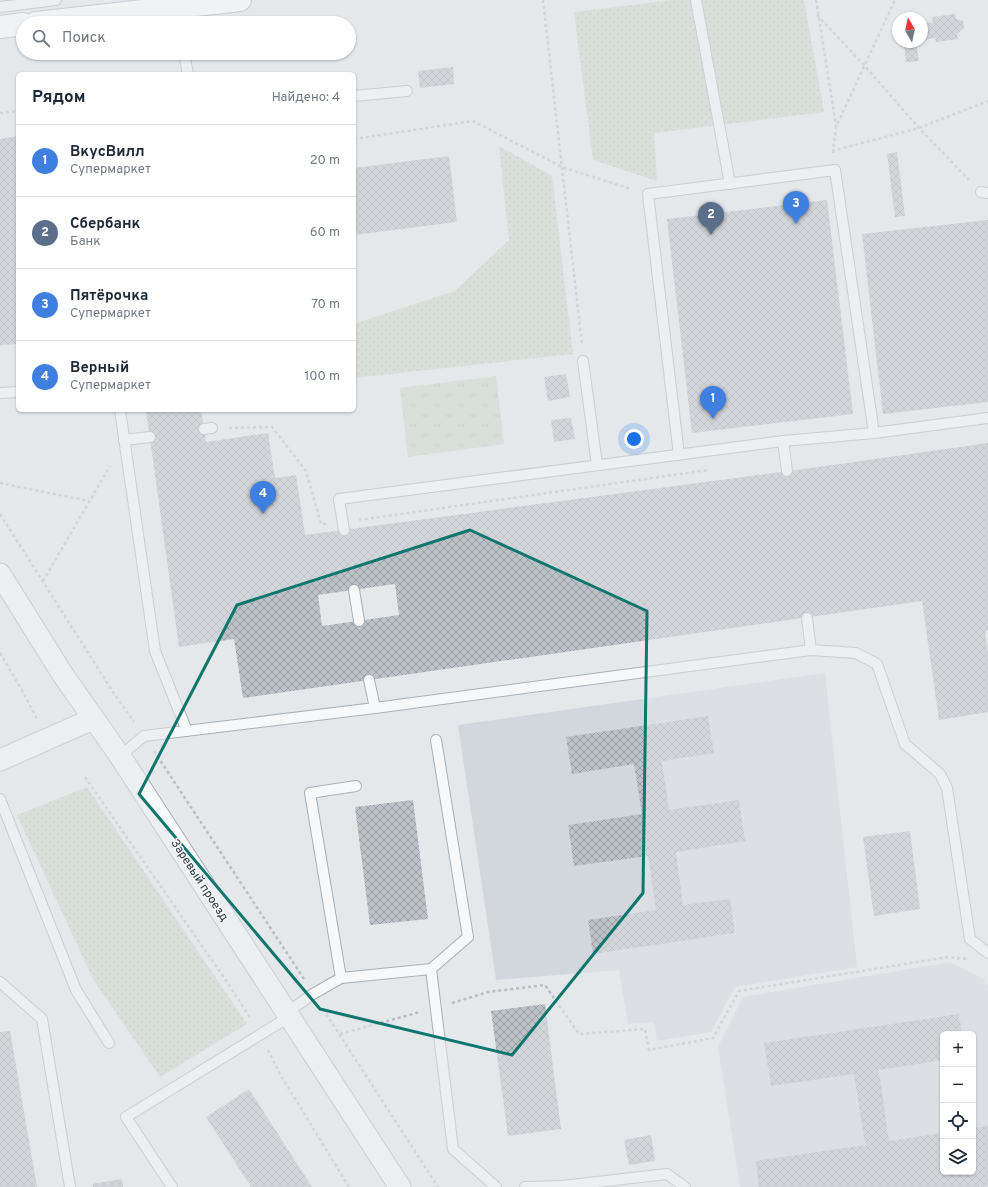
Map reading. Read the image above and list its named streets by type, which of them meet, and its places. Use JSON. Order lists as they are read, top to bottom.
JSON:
{
  "streets": {
    "street": ["Заревый проезд"]
  },
  "north": "top",
  "page": {
    "search": "Поиск",
    "heading": ["Рядом", "Найдено: 4"],
    "list": [
      {
        "mark": "1",
        "name": "ВкусВилл",
        "note": "Супермаркет",
        "value": "20 m"
      },
      {
        "mark": "2",
        "name": "Сбербанк",
        "note": "Банк",
        "value": "60 m"
      },
      {
        "mark": "3",
        "name": "Пятёрочка",
        "note": "Супермаркет",
        "value": "70 m"
      },
      {
        "mark": "4",
        "name": "Верный",
        "note": "Супермаркет",
        "value": "100 m"
      }
    ],
    "pins": [
      "3",
      "2",
      "1",
      "4"
    ],
    "map_buttons": ["+", "−"]
  }
}
